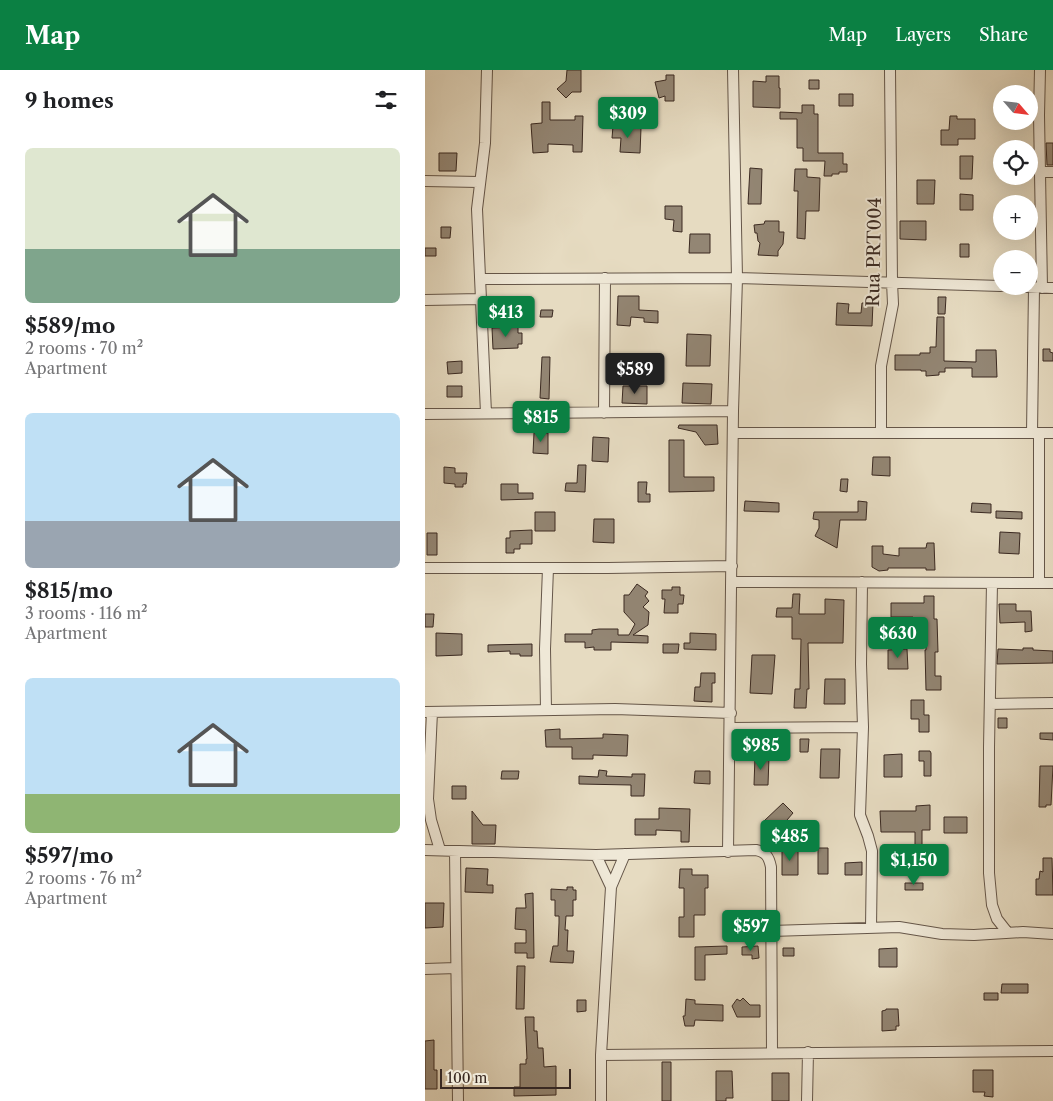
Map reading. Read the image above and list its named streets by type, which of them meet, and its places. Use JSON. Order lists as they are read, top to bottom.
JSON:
{
  "streets": {
    "street": ["Rua PRT004"]
  },
  "scale_bar": "100 m",
  "north": "bottom right",
  "page": {
    "header": "Map",
    "nav": ["Map", "Layers", "Share"],
    "heading": "9 homes",
    "map_buttons": ["+", "−"],
    "price": [
      "$309",
      "$413",
      "$589",
      "$815",
      "$630",
      "$985",
      "$485",
      "$1,150",
      "$597"
    ],
    "list": [
      {
        "name": "$589/mo",
        "note": "2 rooms · 70 m² · Apartment"
      },
      {
        "name": "$815/mo",
        "note": "3 rooms · 116 m² · Apartment"
      },
      {
        "name": "$597/mo",
        "note": "2 rooms · 76 m² · Apartment"
      }
    ],
    "scale": "100 m"
  }
}
